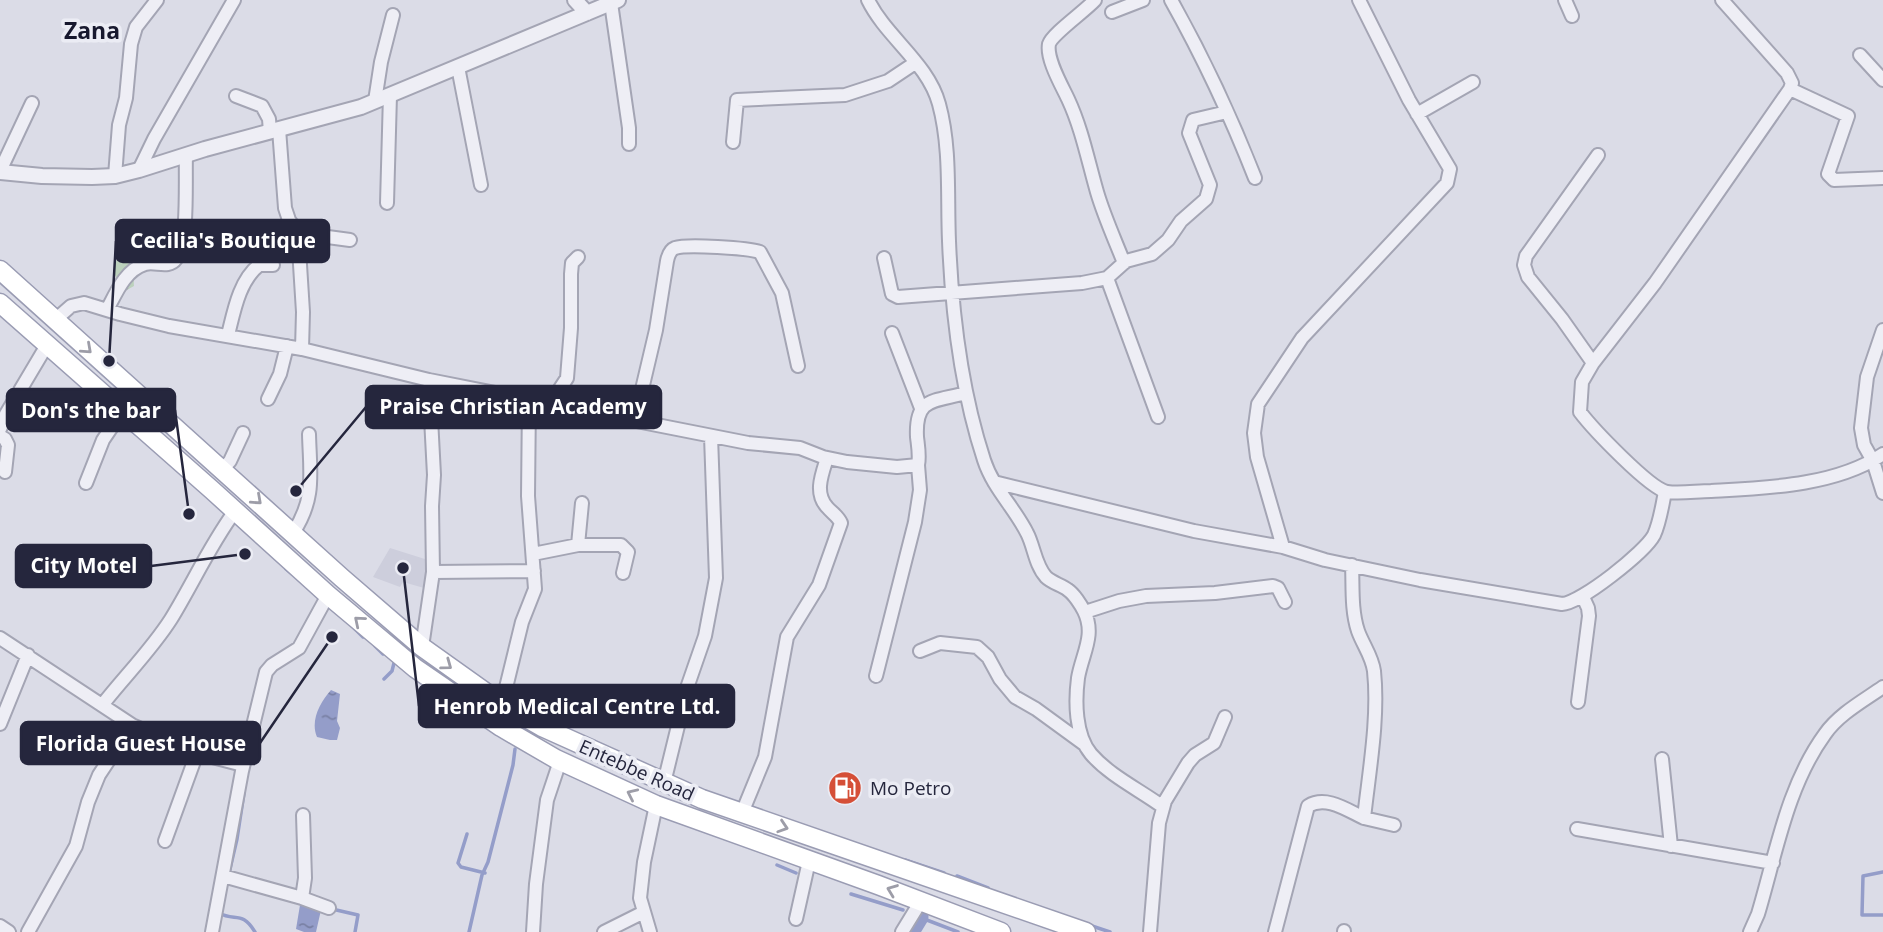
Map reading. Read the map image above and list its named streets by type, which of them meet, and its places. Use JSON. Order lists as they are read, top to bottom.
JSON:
{
  "streets": {
    "main road": ["Entebbe Road"]
  },
  "districts": ["Zana"],
  "places": {
    "other": [
      "Cecilia's Boutique",
      "Praise Christian Academy",
      "Don's the bar",
      "City Motel",
      "Henrob Medical Centre Ltd.",
      "Florida Guest House"
    ],
    "fuel station": ["Mo Petro"]
  }
}
